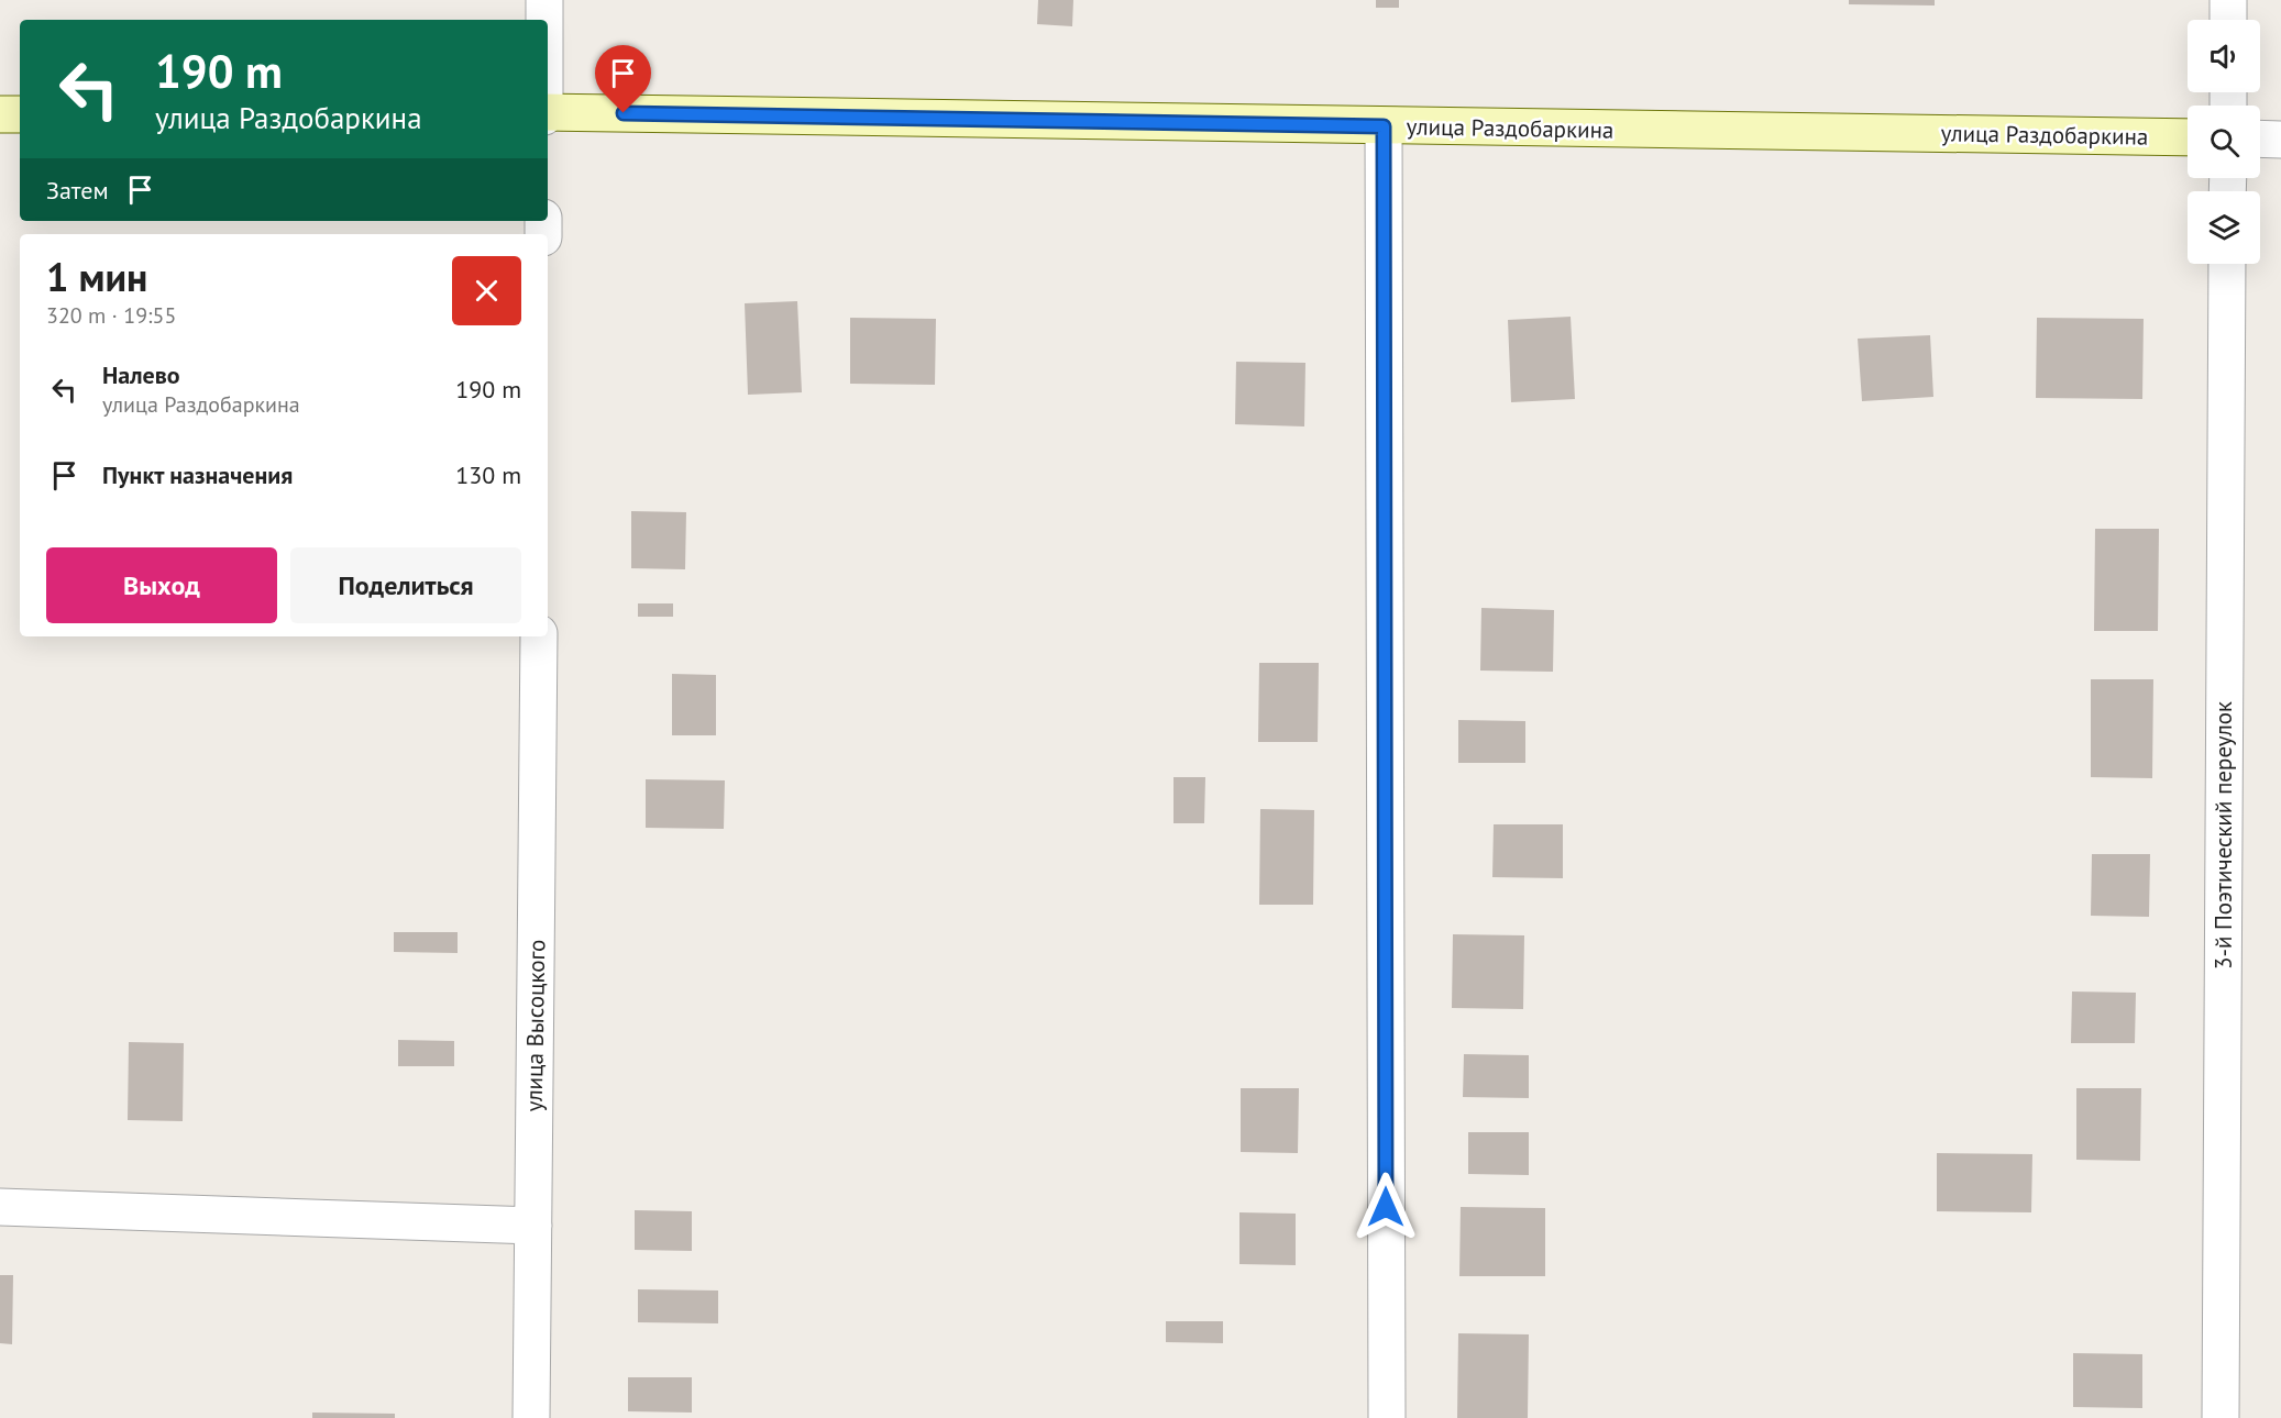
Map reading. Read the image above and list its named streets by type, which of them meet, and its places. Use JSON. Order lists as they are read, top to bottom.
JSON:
{
  "streets": {
    "street": ["улица Раздобаркина", "3-й Поэтический переулок", "улица Высоцкого"]
  },
  "page": {
    "turn": ["190 m", "улица Раздобаркина"],
    "then": "Затем",
    "heading": ["1 мин", "320 m · 19:55"],
    "list": [
      {
        "name": "Налево",
        "note": "улица Раздобаркина",
        "value": "190 m"
      },
      {
        "name": "Пункт назначения",
        "value": "130 m"
      }
    ],
    "buttons": ["Выход", "Поделиться"]
  }
}
